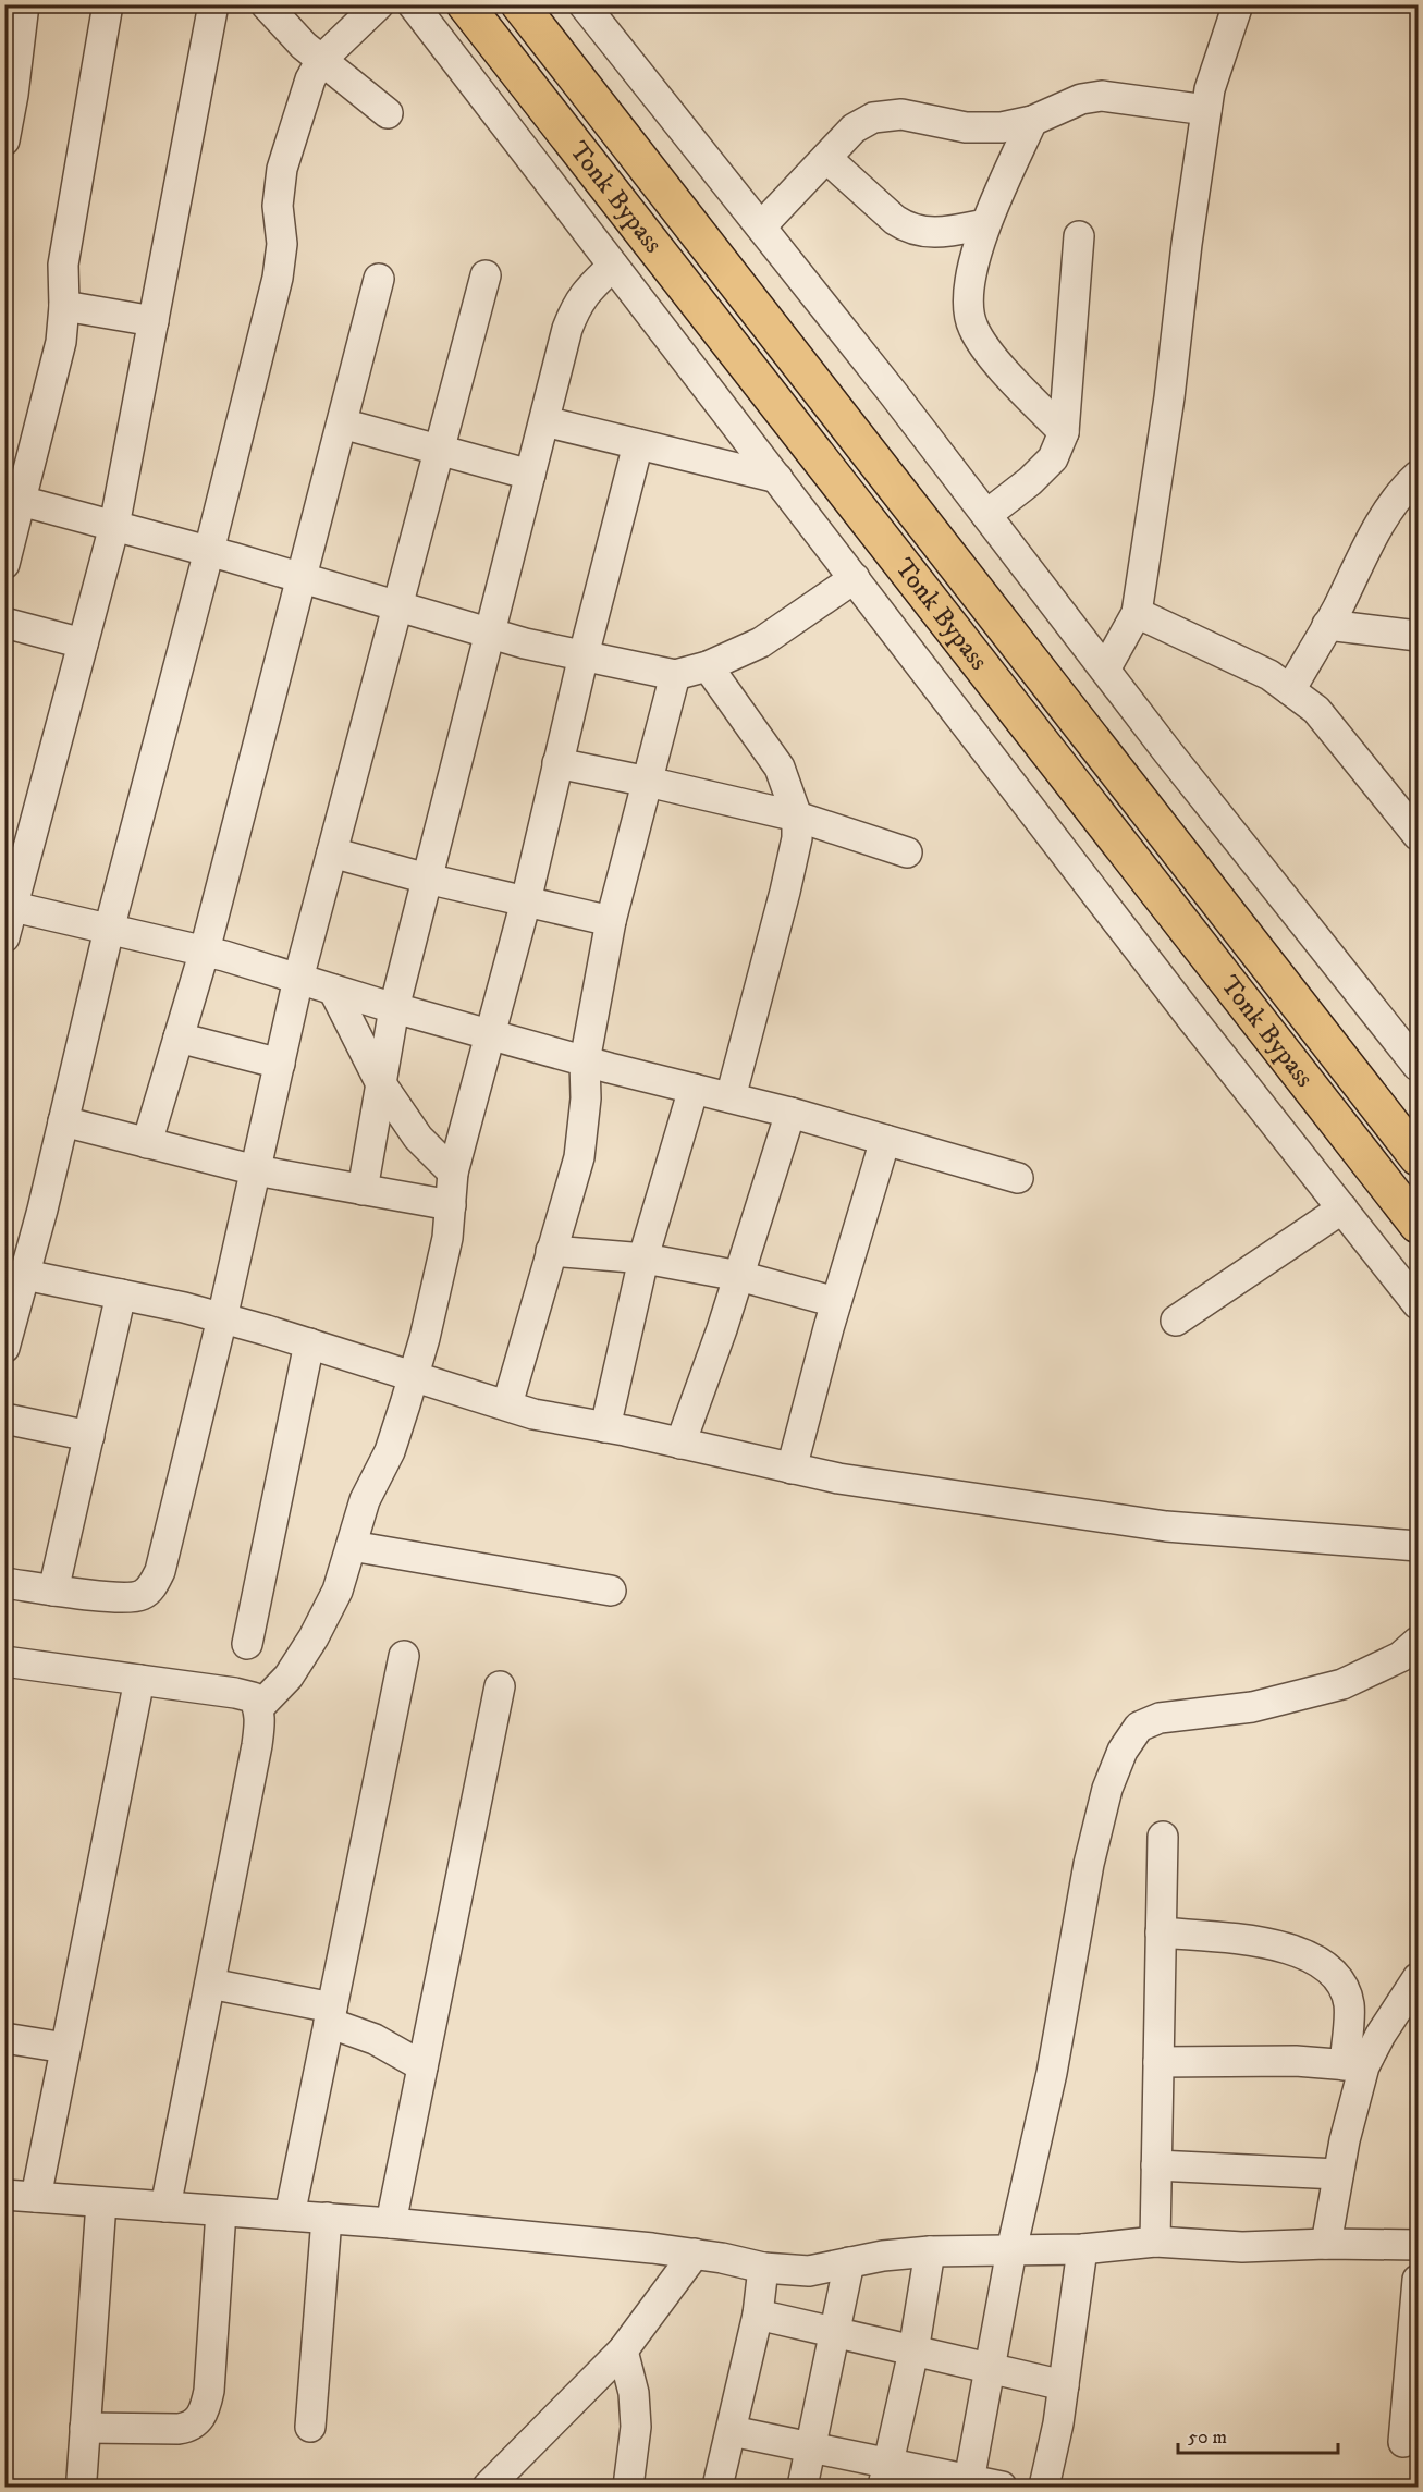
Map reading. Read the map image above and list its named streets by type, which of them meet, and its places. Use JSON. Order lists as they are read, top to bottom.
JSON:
{
  "streets": {
    "highway": ["Tonk Bypass"]
  },
  "scale_bar": "50 m"
}
